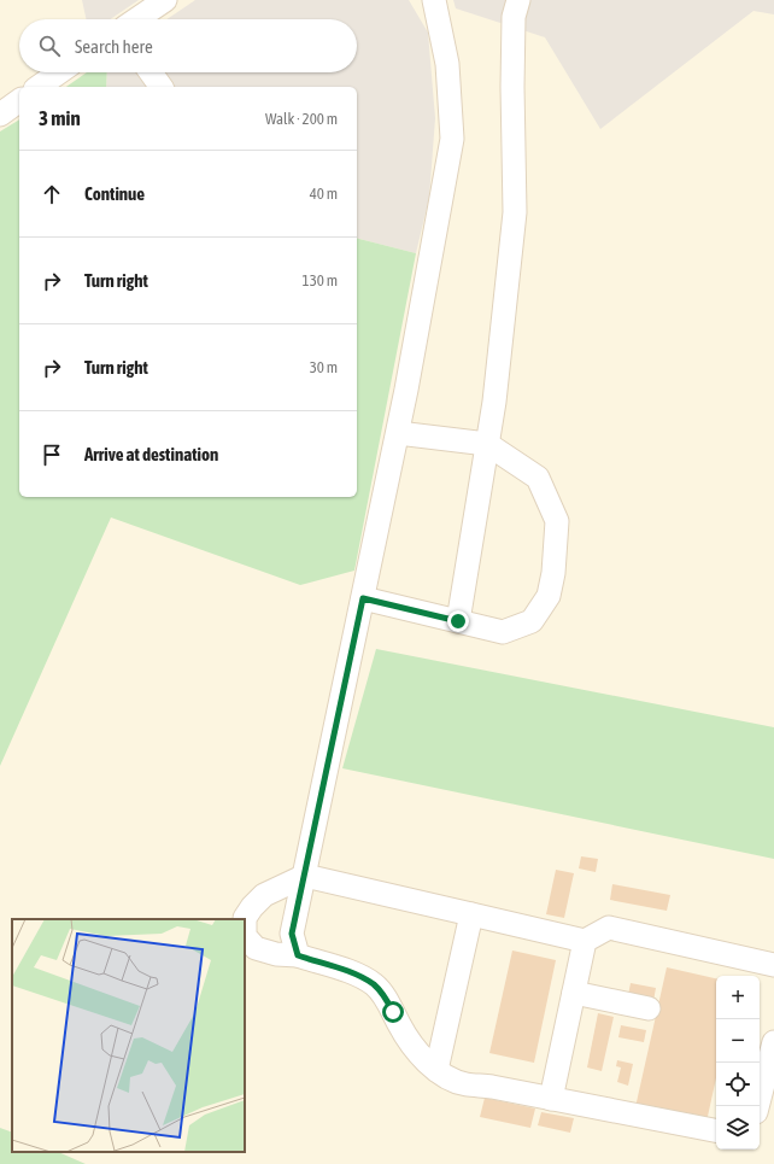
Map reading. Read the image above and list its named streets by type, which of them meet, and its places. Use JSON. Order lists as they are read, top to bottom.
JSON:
{
  "page": {
    "search": "Search here",
    "heading": ["3 min", "Walk · 200 m"],
    "list": [
      ["Continue", "40 m"],
      ["Turn right", "130 m"],
      ["Turn right", "30 m"],
      "Arrive at destination"
    ],
    "map_buttons": ["+", "−"]
  }
}
